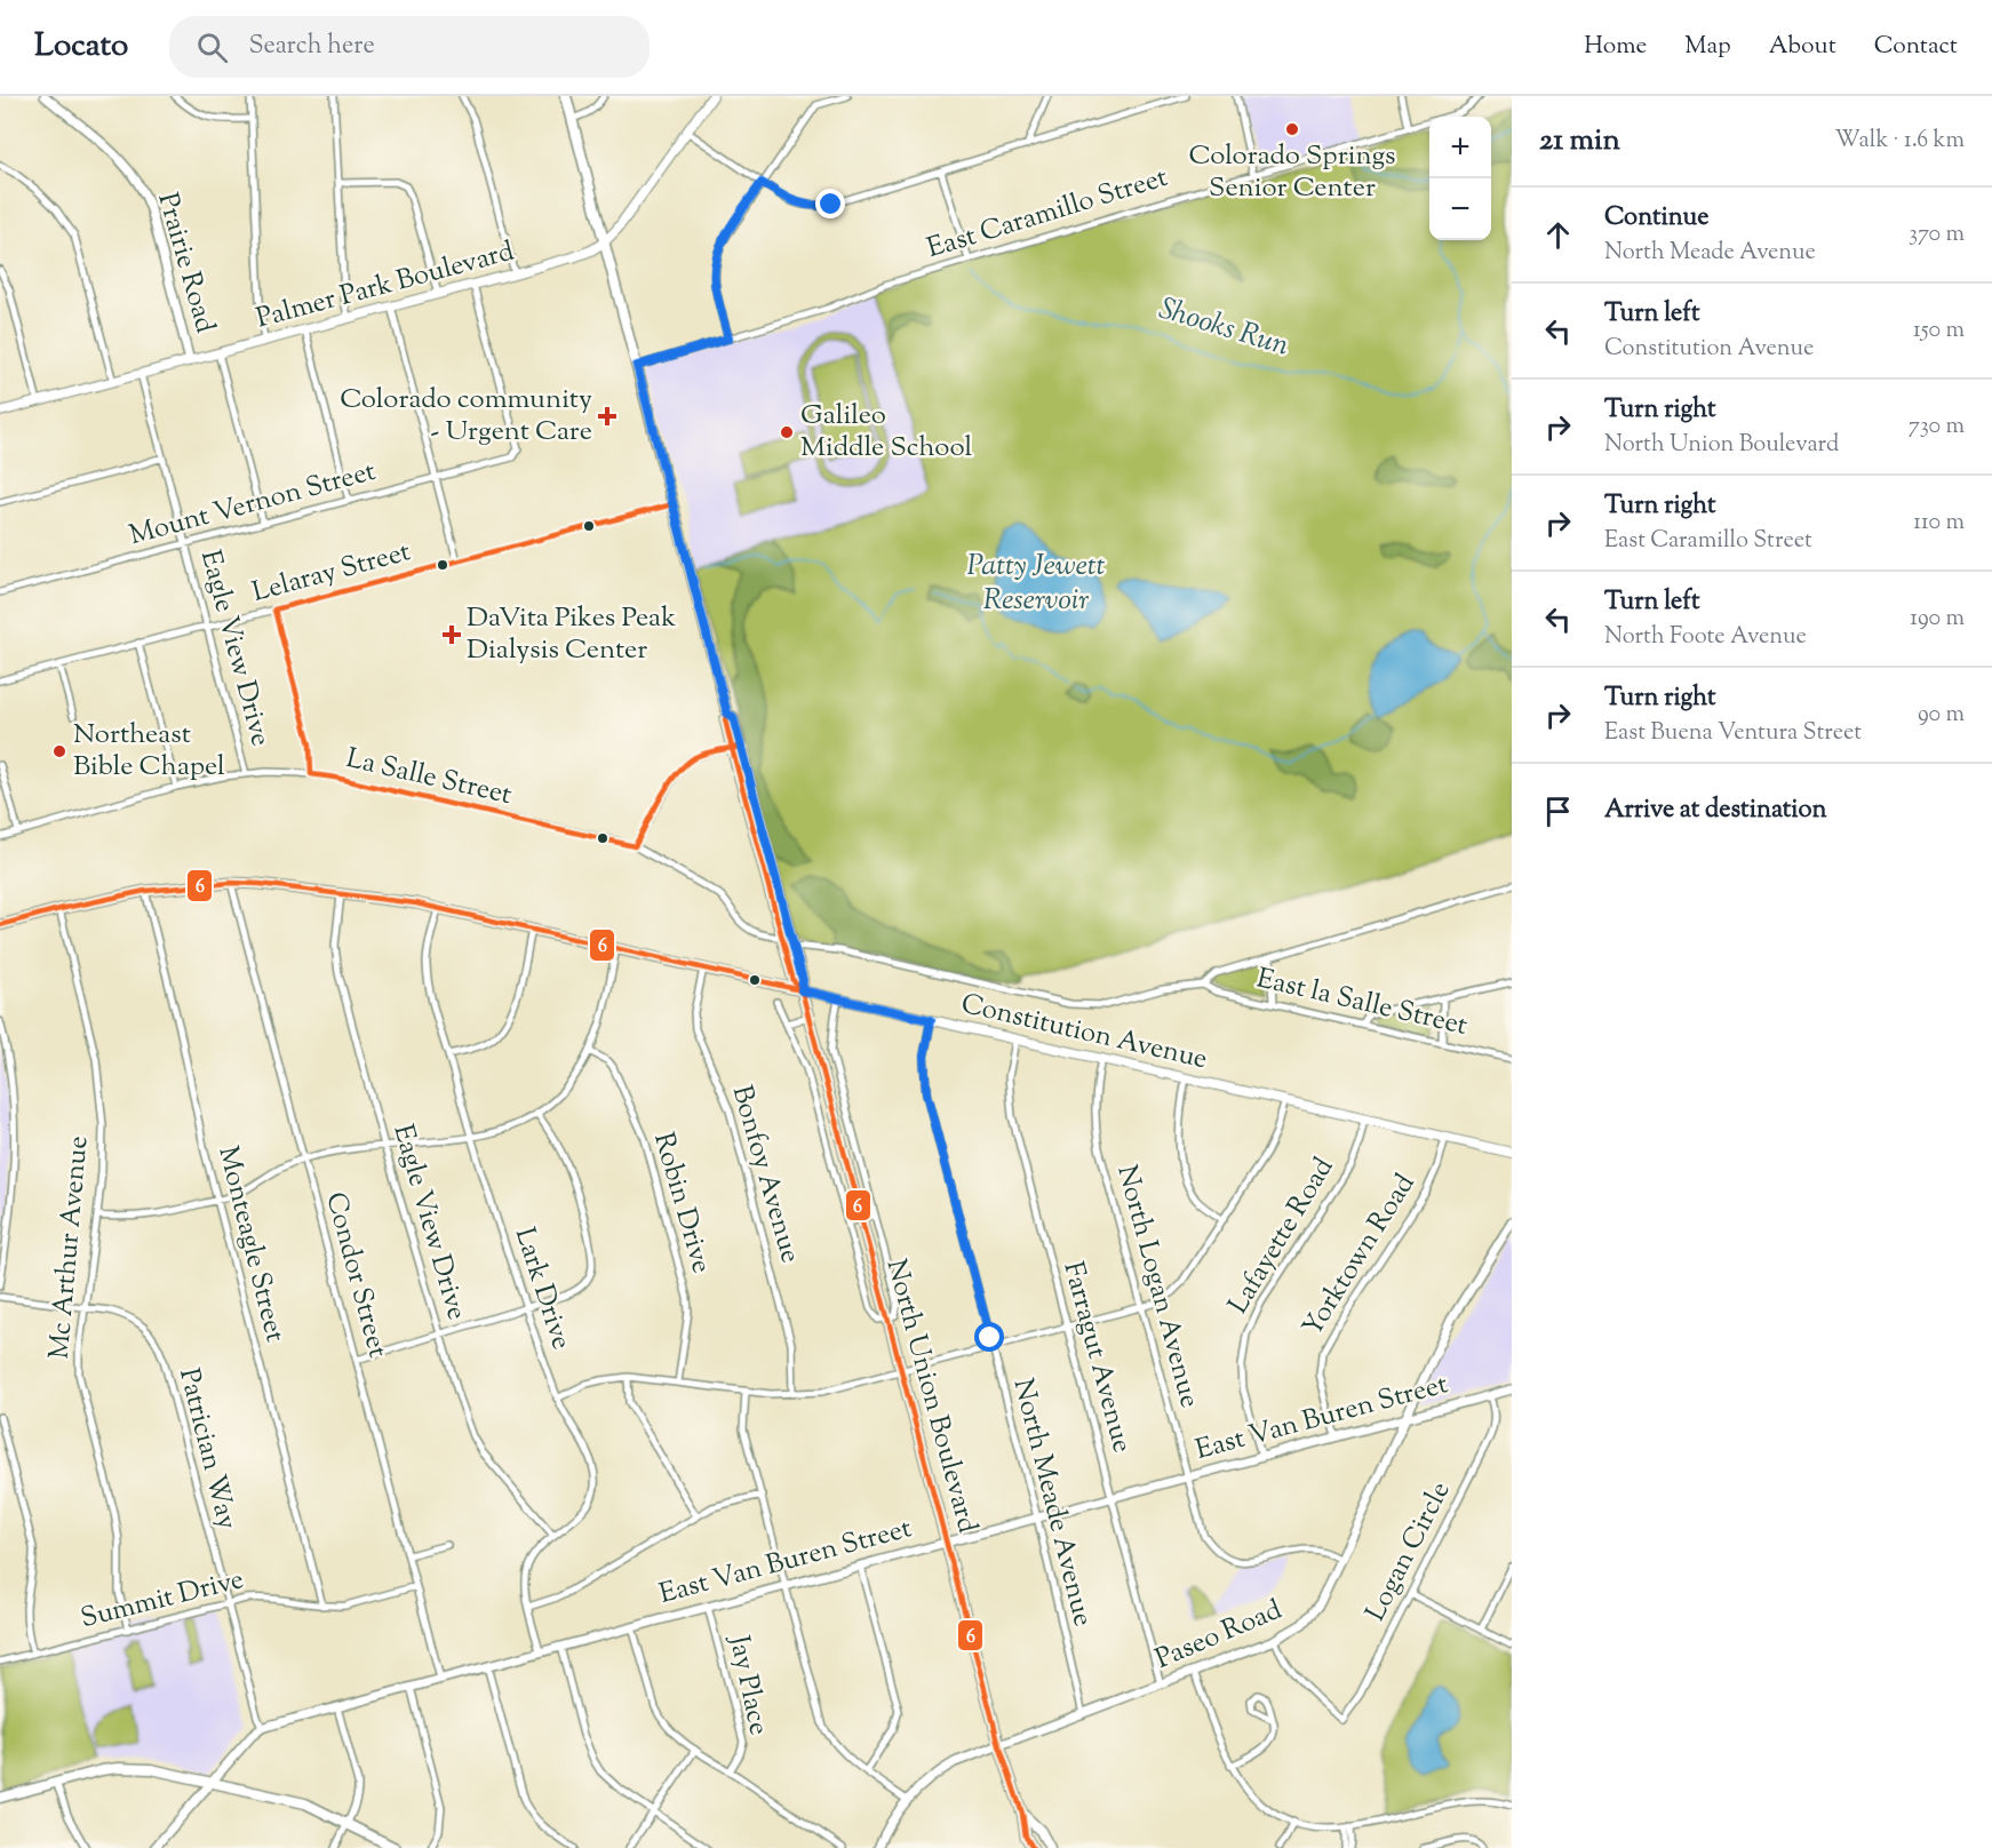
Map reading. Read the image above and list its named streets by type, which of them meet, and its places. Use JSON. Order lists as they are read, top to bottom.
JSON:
{
  "streets": {
    "main road": ["Palmer Park Boulevard", "Constitution Avenue", "North Union Boulevard"],
    "street": [
      "East Caramillo Street",
      "Prairie Road",
      "Mount Vernon Street",
      "Lelaray Street",
      "Eagle View Drive",
      "La Salle Street",
      "East la Salle Street",
      "Bonfoy Avenue",
      "Robin Drive",
      "Lafayette Road",
      "Monteagle Street",
      "Mc Arthur Avenue",
      "Yorktown Road",
      "Condor Street",
      "North Logan Avenue",
      "Lark Drive",
      "Farragut Avenue",
      "East Van Buren Street",
      "Patrician Way",
      "North Meade Avenue",
      "Logan Circle",
      "Summit Drive",
      "Paseo Road",
      "Jay Place"
    ]
  },
  "crossings": [
    ["East Caramillo Street", "North Union Boulevard"],
    ["Prairie Road", "Palmer Park Boulevard"],
    ["Prairie Road", "Mount Vernon Street"],
    ["Palmer Park Boulevard", "Mount Vernon Street"],
    ["Palmer Park Boulevard", "Eagle View Drive"],
    ["Palmer Park Boulevard", "North Union Boulevard"],
    ["Mount Vernon Street", "Eagle View Drive"],
    ["Lelaray Street", "Eagle View Drive"],
    ["Lelaray Street", "North Union Boulevard"],
    ["Eagle View Drive", "La Salle Street"],
    ["Eagle View Drive", "Constitution Avenue"],
    ["Eagle View Drive", "Lark Drive"],
    ["La Salle Street", "North Union Boulevard"],
    ["Constitution Avenue", "Bonfoy Avenue"],
    ["Constitution Avenue", "Lafayette Road"],
    ["Constitution Avenue", "Monteagle Street"],
    ["Constitution Avenue", "Mc Arthur Avenue"],
    ["Constitution Avenue", "Yorktown Road"],
    ["Constitution Avenue", "Condor Street"],
    ["Constitution Avenue", "North Logan Avenue"],
    ["Constitution Avenue", "Lark Drive"],
    ["Constitution Avenue", "Farragut Avenue"],
    ["Constitution Avenue", "North Union Boulevard"],
    ["Constitution Avenue", "North Meade Avenue"],
    ["Lafayette Road", "East Van Buren Street"],
    ["Monteagle Street", "Summit Drive"],
    ["Mc Arthur Avenue", "Patrician Way"],
    ["Mc Arthur Avenue", "Summit Drive"],
    ["Yorktown Road", "East Van Buren Street"],
    ["Condor Street", "East Van Buren Street"],
    ["Condor Street", "Summit Drive"],
    ["North Logan Avenue", "East Van Buren Street"],
    ["North Logan Avenue", "Paseo Road"],
    ["Lark Drive", "East Van Buren Street"],
    ["Farragut Avenue", "East Van Buren Street"],
    ["Farragut Avenue", "Paseo Road"],
    ["North Union Boulevard", "East Van Buren Street"],
    ["North Union Boulevard", "Paseo Road"],
    ["East Van Buren Street", "Patrician Way"],
    ["East Van Buren Street", "North Meade Avenue"],
    ["East Van Buren Street", "Logan Circle"],
    ["East Van Buren Street", "Paseo Road"],
    ["East Van Buren Street", "Jay Place"],
    ["Patrician Way", "Summit Drive"],
    ["North Meade Avenue", "Paseo Road"],
    ["Logan Circle", "Paseo Road"]
  ],
  "water": ["Shooks Run", "Patty Jewett Reservoir"],
  "places": {
    "other": ["Colorado Springs Senior Center", "Galileo Middle School", "Northeast Bible Chapel"],
    "health": ["Colorado community - Urgent Care", "DaVita Pikes Peak Dialysis Center"]
  },
  "lines": ["transit line 6"],
  "page": {
    "header": "Locato",
    "search": "Search here",
    "nav": [
      "Home",
      "Map",
      "About",
      "Contact"
    ],
    "heading": ["21 min", "Walk · 1.6 km"],
    "map_buttons": ["+", "−"],
    "list": [
      ["Continue", "North Meade Avenue", "370 m"],
      ["Turn left", "Constitution Avenue", "150 m"],
      ["Turn right", "North Union Boulevard", "730 m"],
      ["Turn right", "East Caramillo Street", "110 m"],
      ["Turn left", "North Foote Avenue", "190 m"],
      ["Turn right", "East Buena Ventura Street", "90 m"],
      "Arrive at destination"
    ]
  }
}
